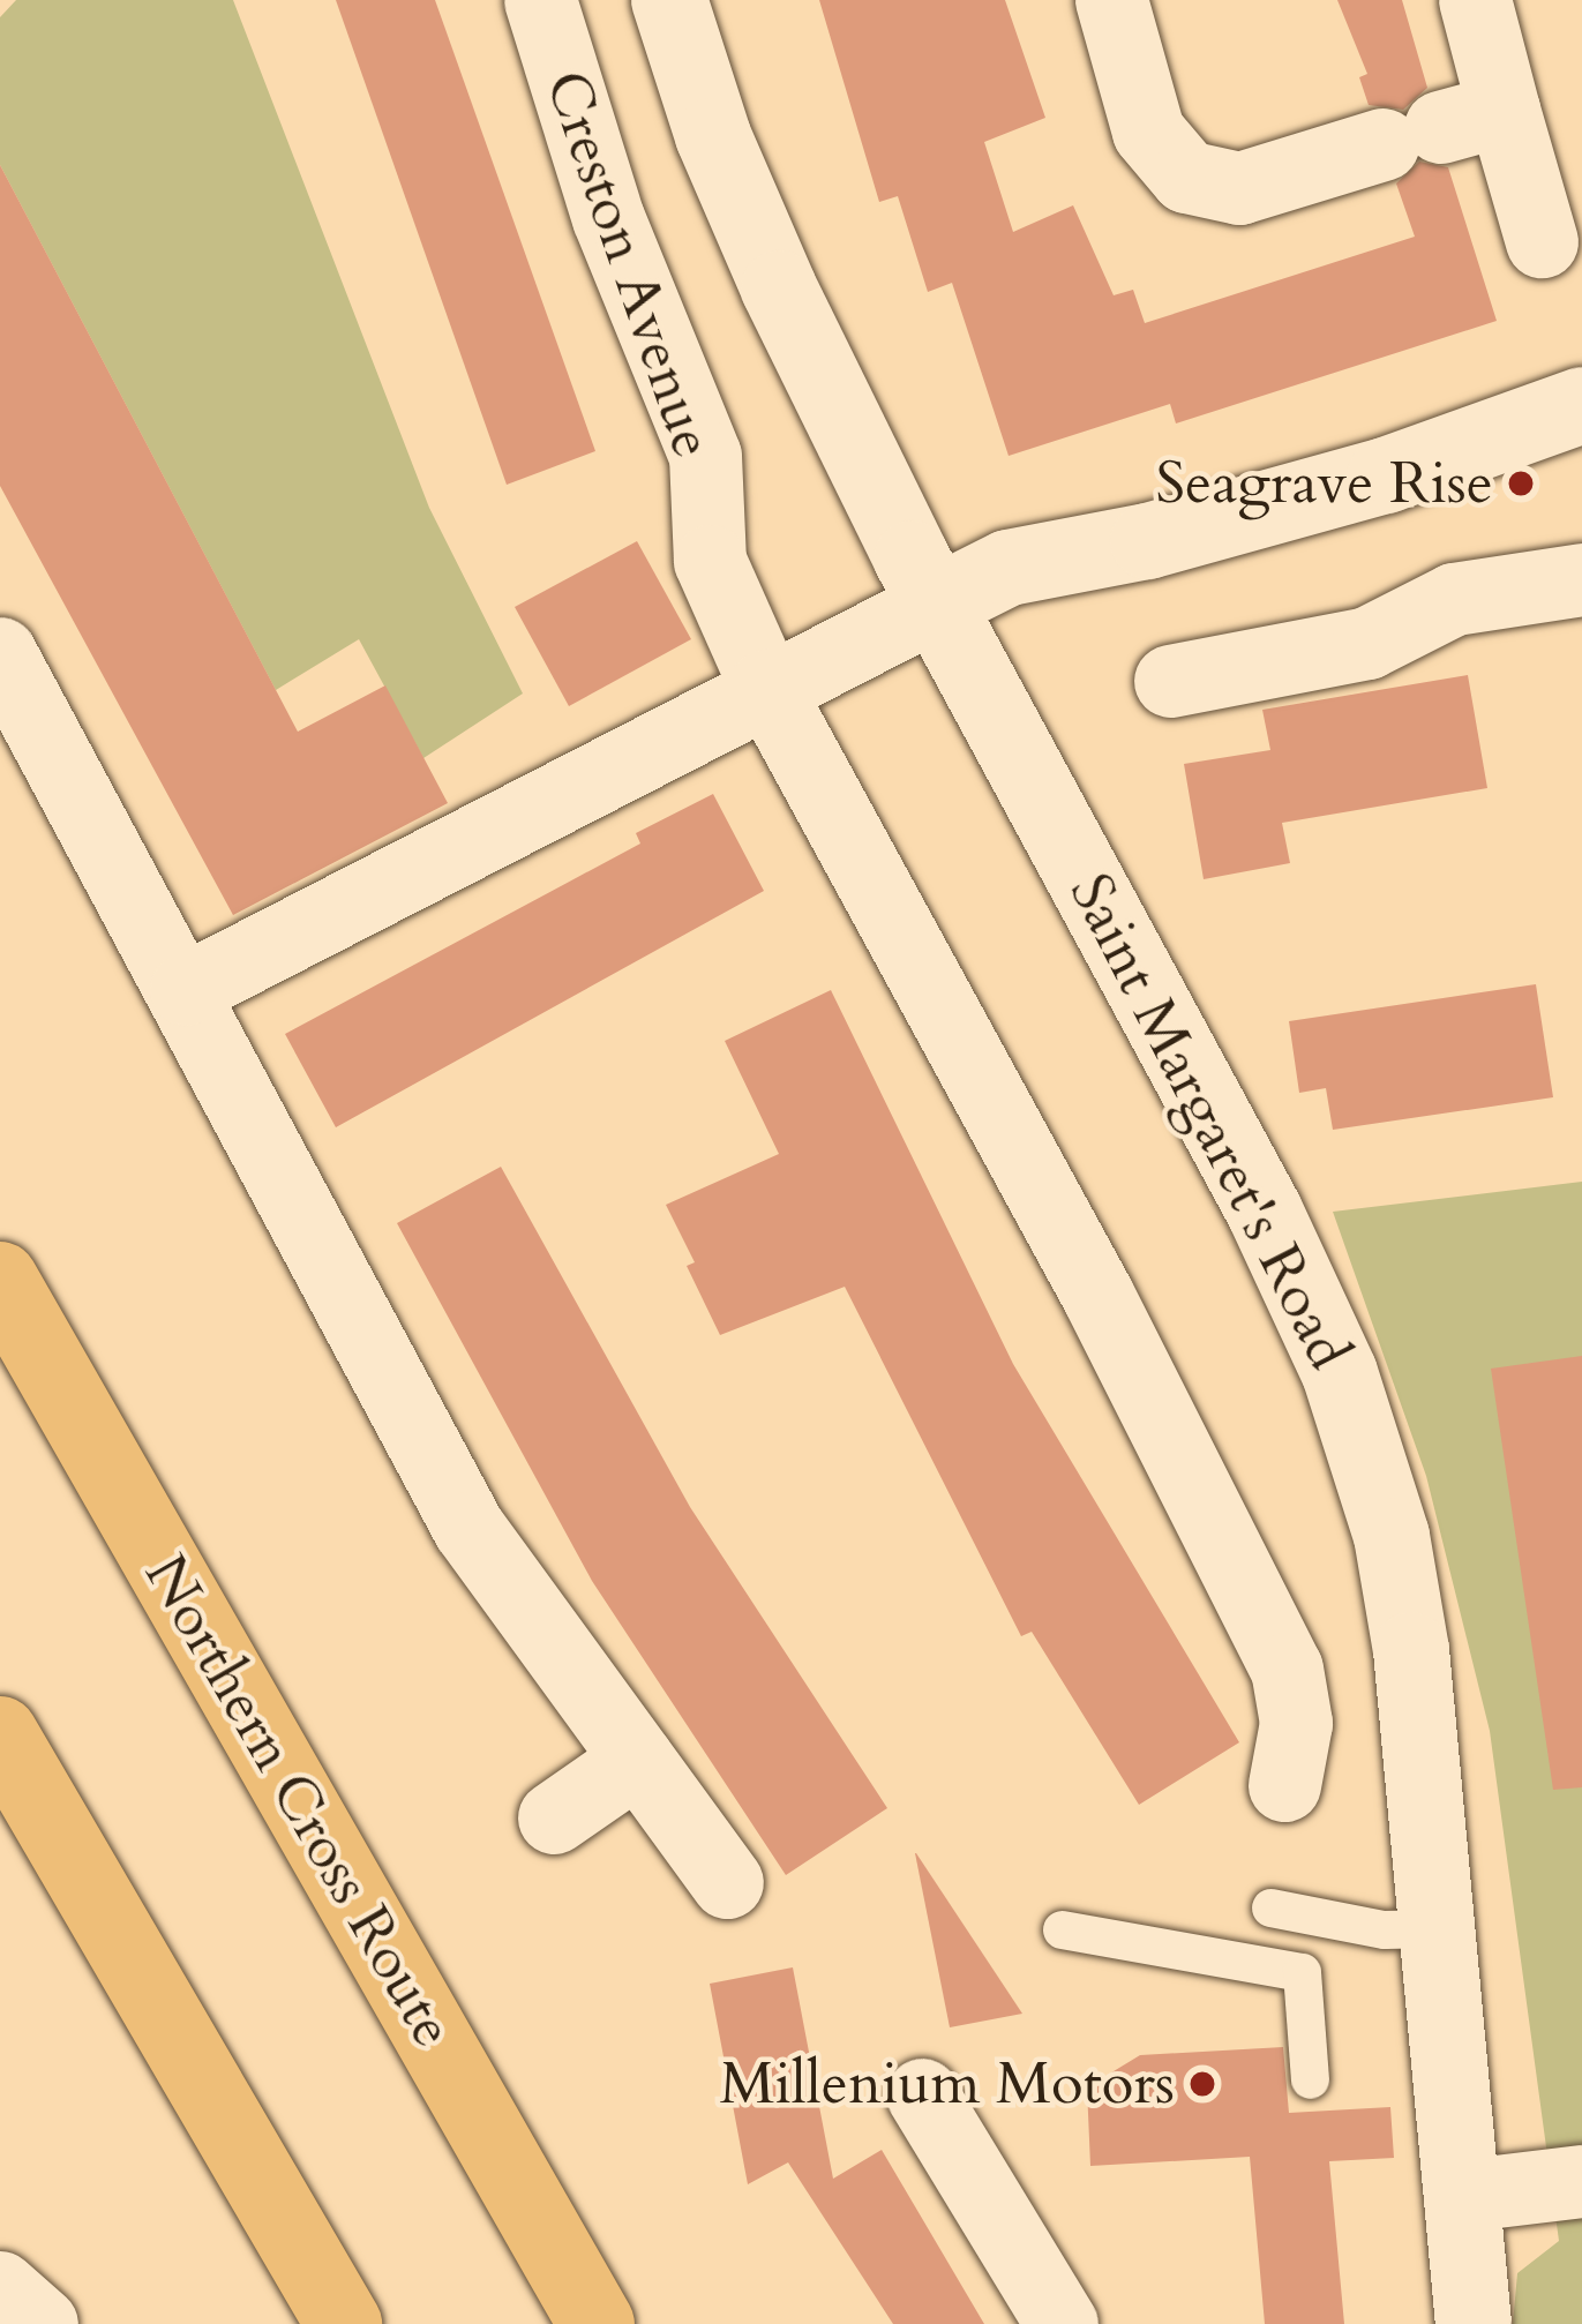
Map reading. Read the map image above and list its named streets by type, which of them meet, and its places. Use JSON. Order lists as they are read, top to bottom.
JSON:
{
  "streets": {
    "highway": ["Northern Cross Route"],
    "main road": ["Saint Margaret's Road"],
    "street": ["Creston Avenue"]
  },
  "places": ["Seagrave Rise", "Millenium Motors"]
}
